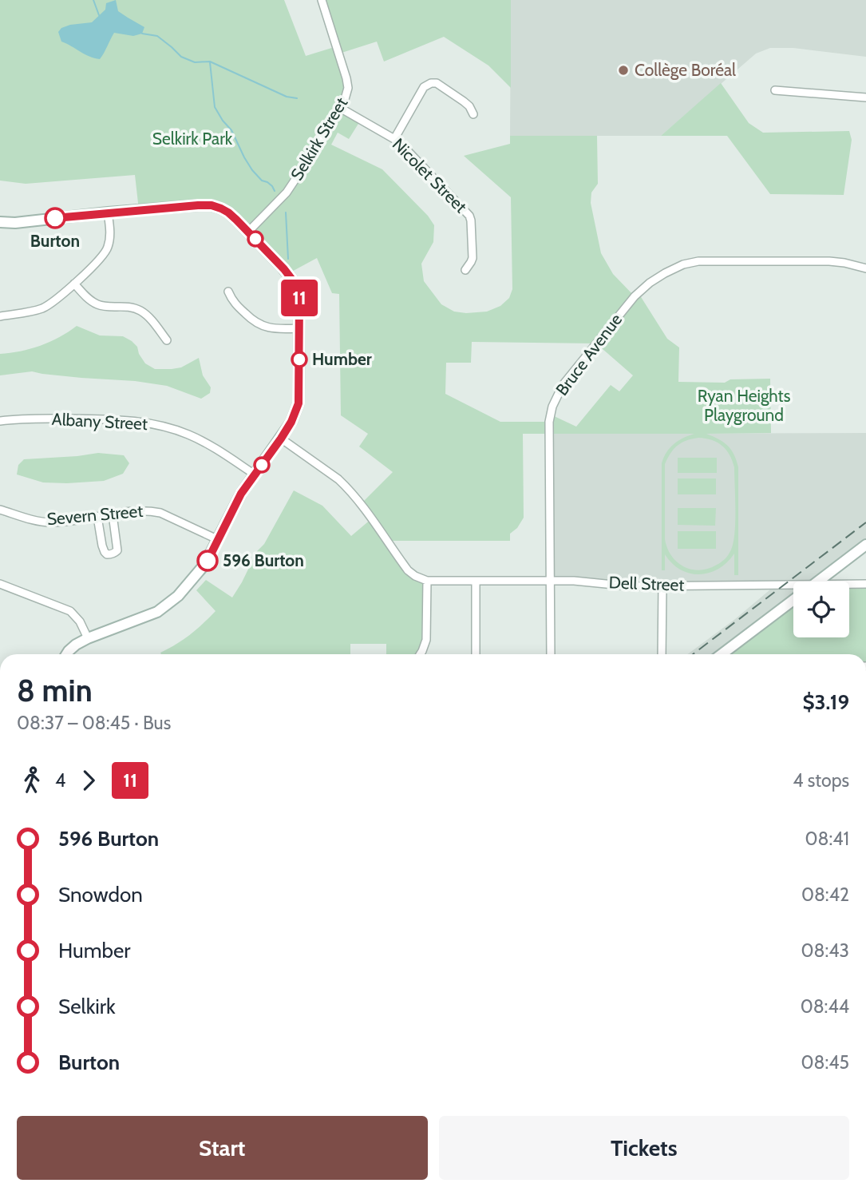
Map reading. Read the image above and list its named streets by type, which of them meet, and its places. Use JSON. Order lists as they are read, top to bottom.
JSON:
{
  "streets": {
    "street": [
      "Selkirk Street",
      "Nicolet Street",
      "Bruce Avenue",
      "Albany Street",
      "Severn Street",
      "Dell Street"
    ]
  },
  "crossings": [
    ["Selkirk Street", "Nicolet Street"],
    ["Bruce Avenue", "Dell Street"]
  ],
  "parks": ["Selkirk Park", "Ryan Heights Playground"],
  "places": [
    "Collège Boréal",
    "Burton",
    "Humber",
    "596 Burton"
  ],
  "lines": ["bus line 11"],
  "page": {
    "on_map": "11",
    "heading": ["8 min", "08:37 – 08:45 · Bus", "$3.19"],
    "legs": ["4", "11", "4 stops"],
    "list": [
      {
        "name": "596 Burton",
        "value": "08:41"
      },
      {
        "name": "Snowdon",
        "value": "08:42"
      },
      {
        "name": "Humber",
        "value": "08:43"
      },
      {
        "name": "Selkirk",
        "value": "08:44"
      },
      {
        "name": "Burton",
        "value": "08:45"
      }
    ],
    "buttons": ["Start", "Tickets"]
  }
}
